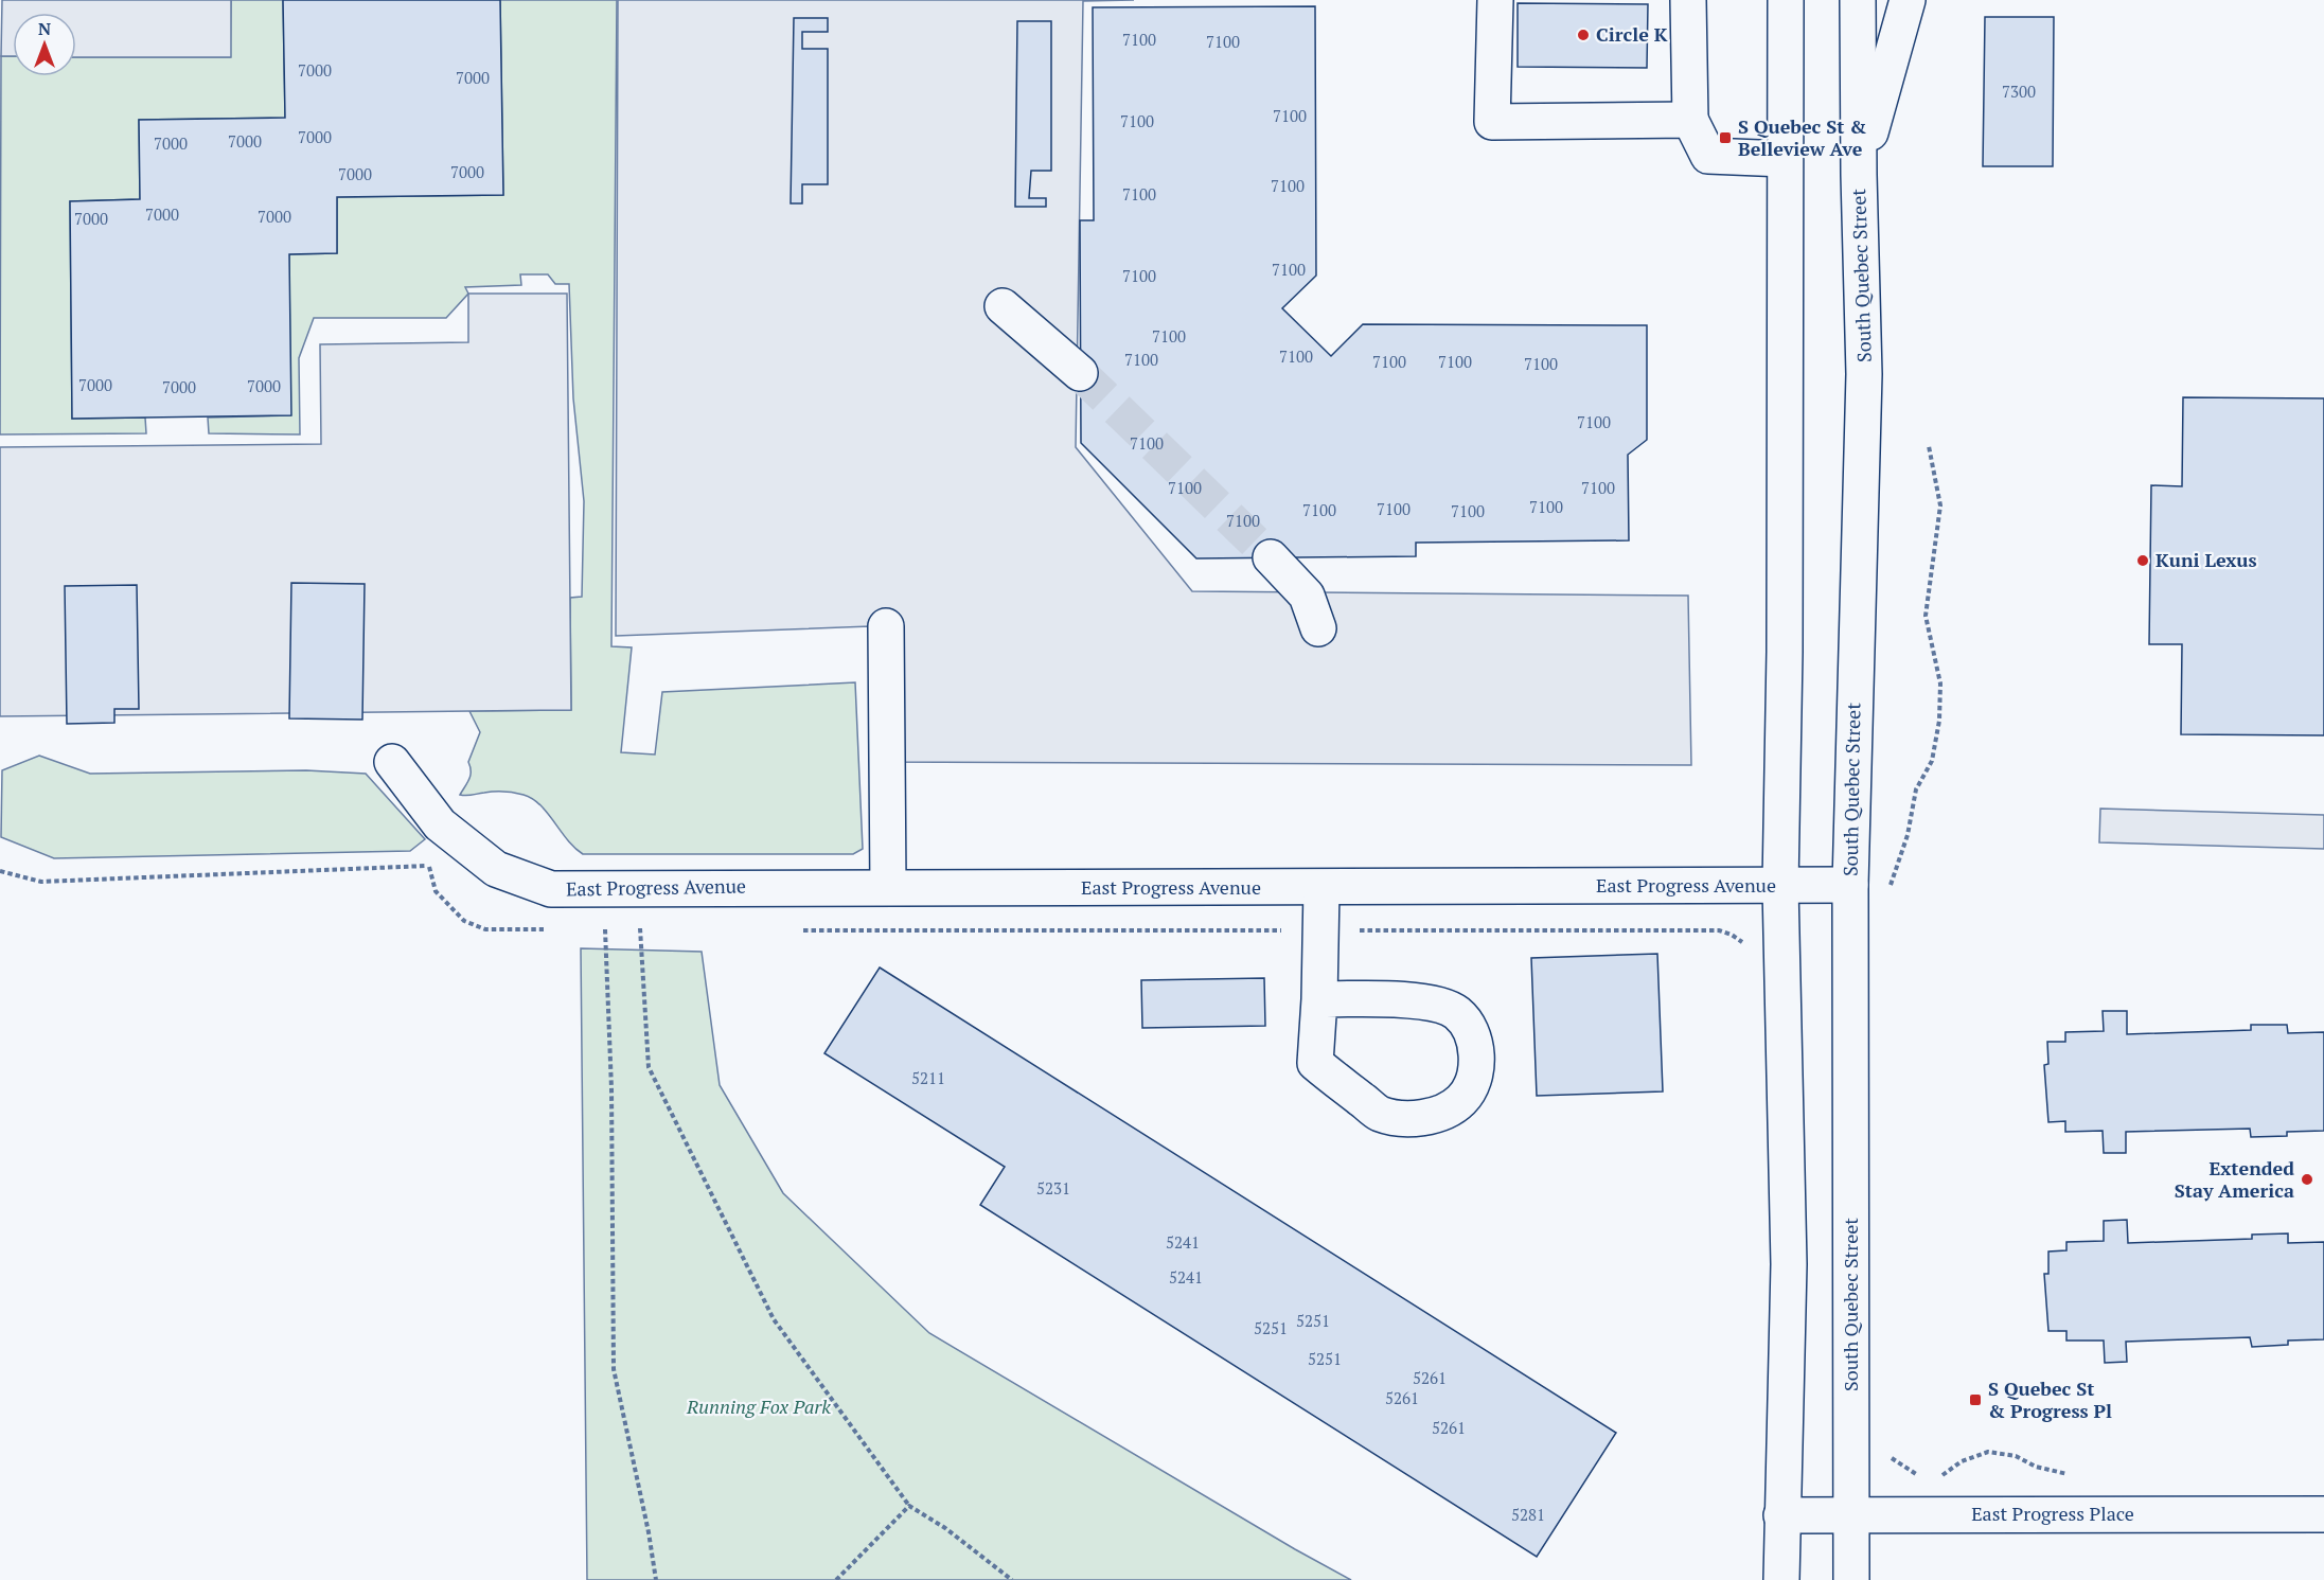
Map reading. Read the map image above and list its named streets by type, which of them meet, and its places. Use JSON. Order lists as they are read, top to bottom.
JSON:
{
  "streets": {
    "main road": ["South Quebec Street", "East Progress Avenue", "East Progress Place"]
  },
  "crossings": [
    ["South Quebec Street", "East Progress Avenue"],
    ["South Quebec Street", "East Progress Place"]
  ],
  "parks": ["Running Fox Park"],
  "places": {
    "other": ["Circle K", "Kuni Lexus", "Extended Stay America"],
    "transit": ["S Quebec St & Belleview Ave", "S Quebec St & Progress Pl"]
  },
  "house_numbers": [
    "7100",
    "7100",
    "7000",
    "7000",
    "7300",
    "7100",
    "7100",
    "7000",
    "7000",
    "7000",
    "7000",
    "7000",
    "7100",
    "7100",
    "7000",
    "7000",
    "7000",
    "7100",
    "7100",
    "7100",
    "7100",
    "7100",
    "7100",
    "7100",
    "7100",
    "7000",
    "7000",
    "7000",
    "7100",
    "7100",
    "7100",
    "7100",
    "7100",
    "7100",
    "7100",
    "7100",
    "7100",
    "5211",
    "5231",
    "5241",
    "5241",
    "5251",
    "5251",
    "5251",
    "5261",
    "5261",
    "5261",
    "5281"
  ],
  "north": "top"
}
